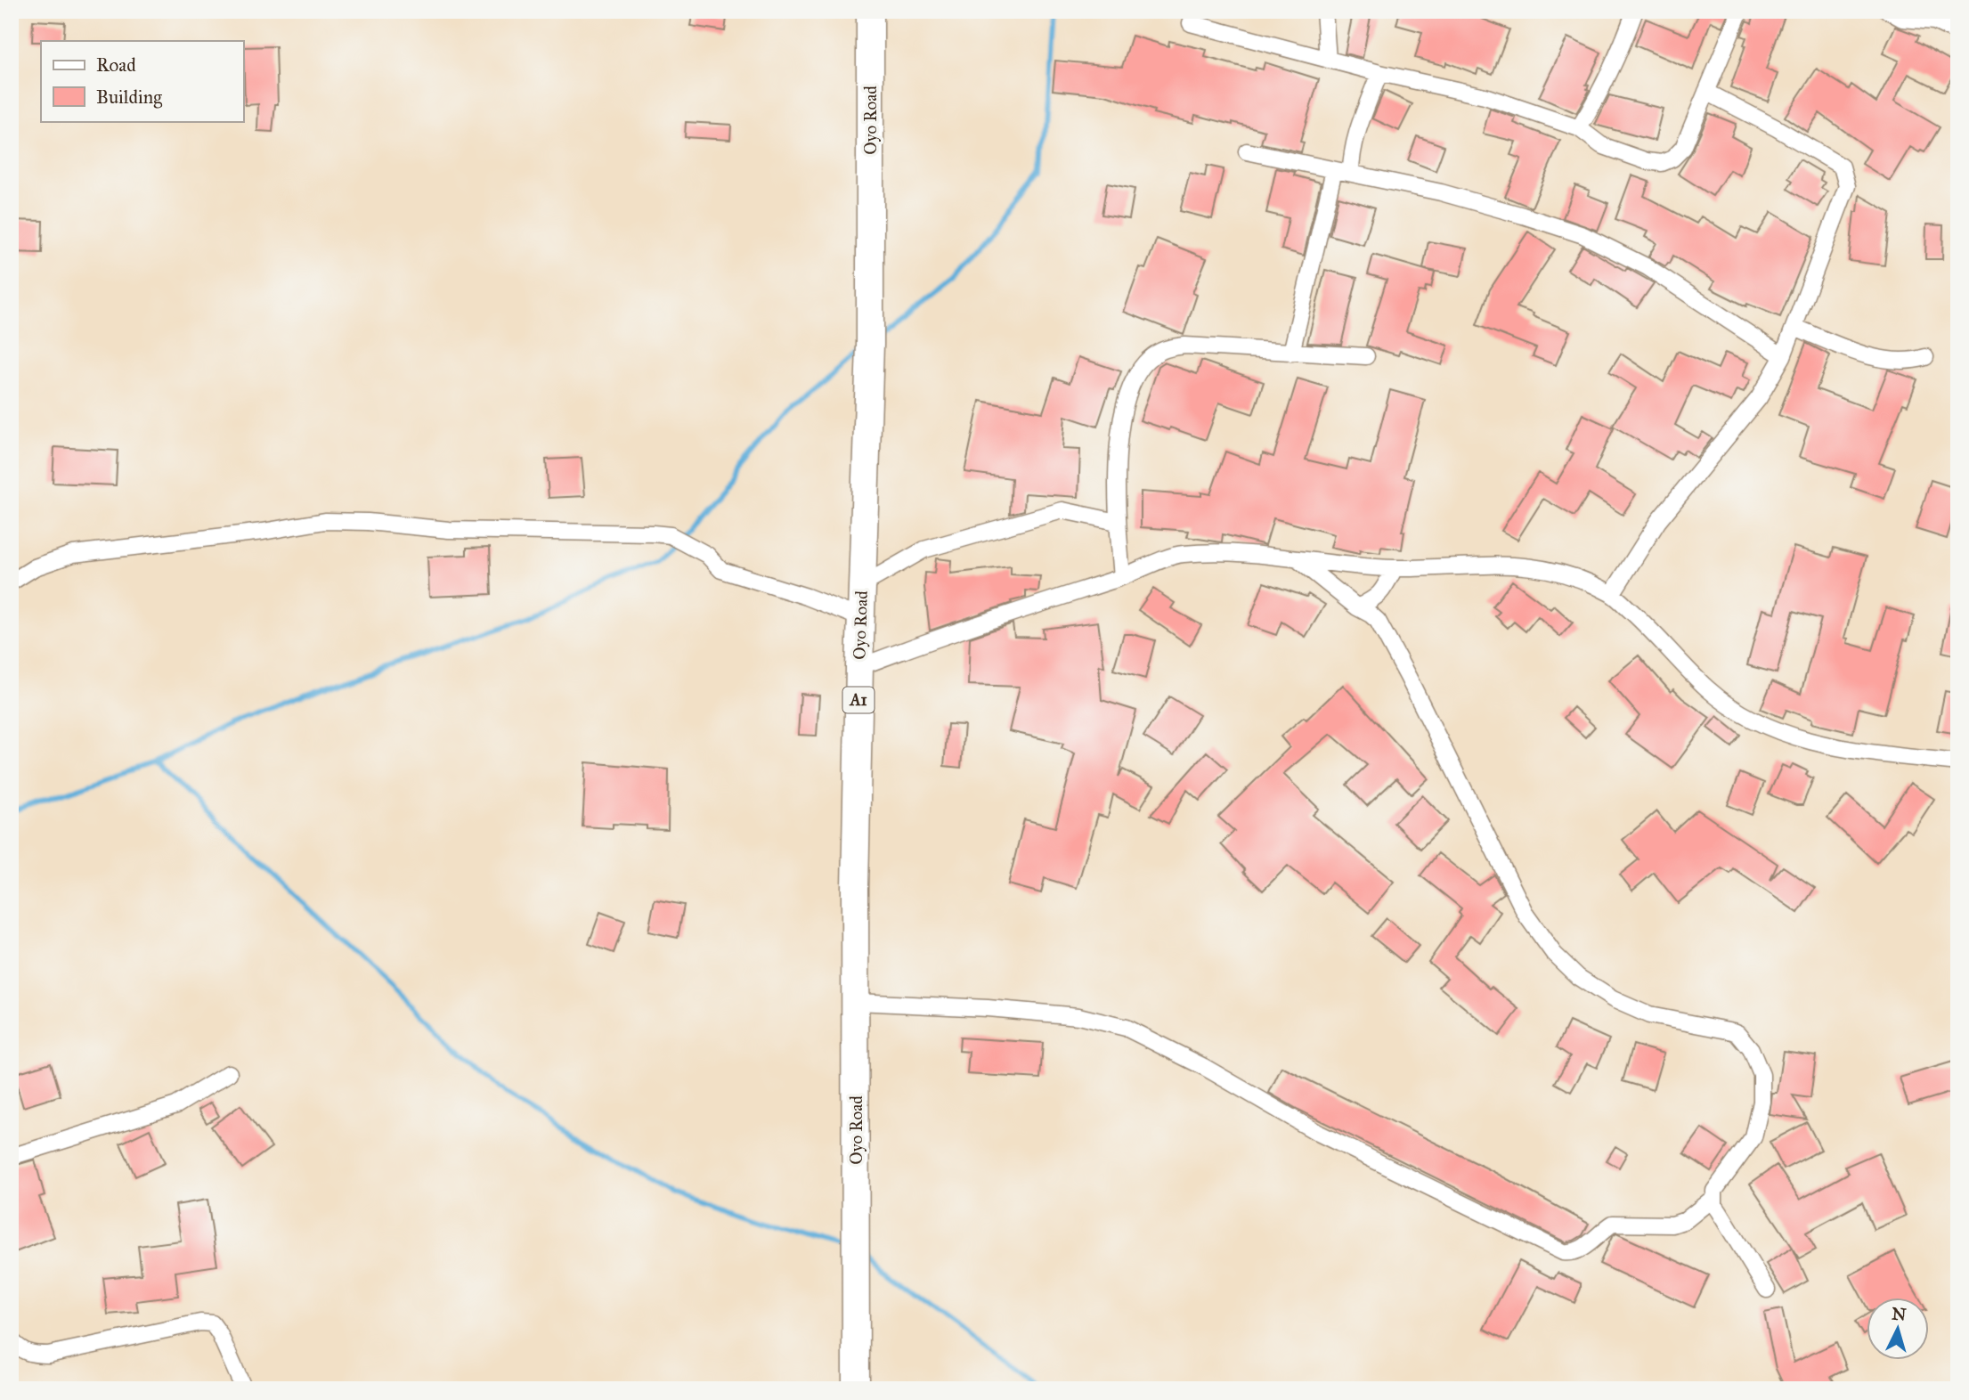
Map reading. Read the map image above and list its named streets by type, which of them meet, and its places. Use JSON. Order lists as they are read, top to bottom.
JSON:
{
  "streets": {
    "highway": ["Oyo Road", "A1"]
  },
  "legend": ["Road", "Building"],
  "north": "top"
}
